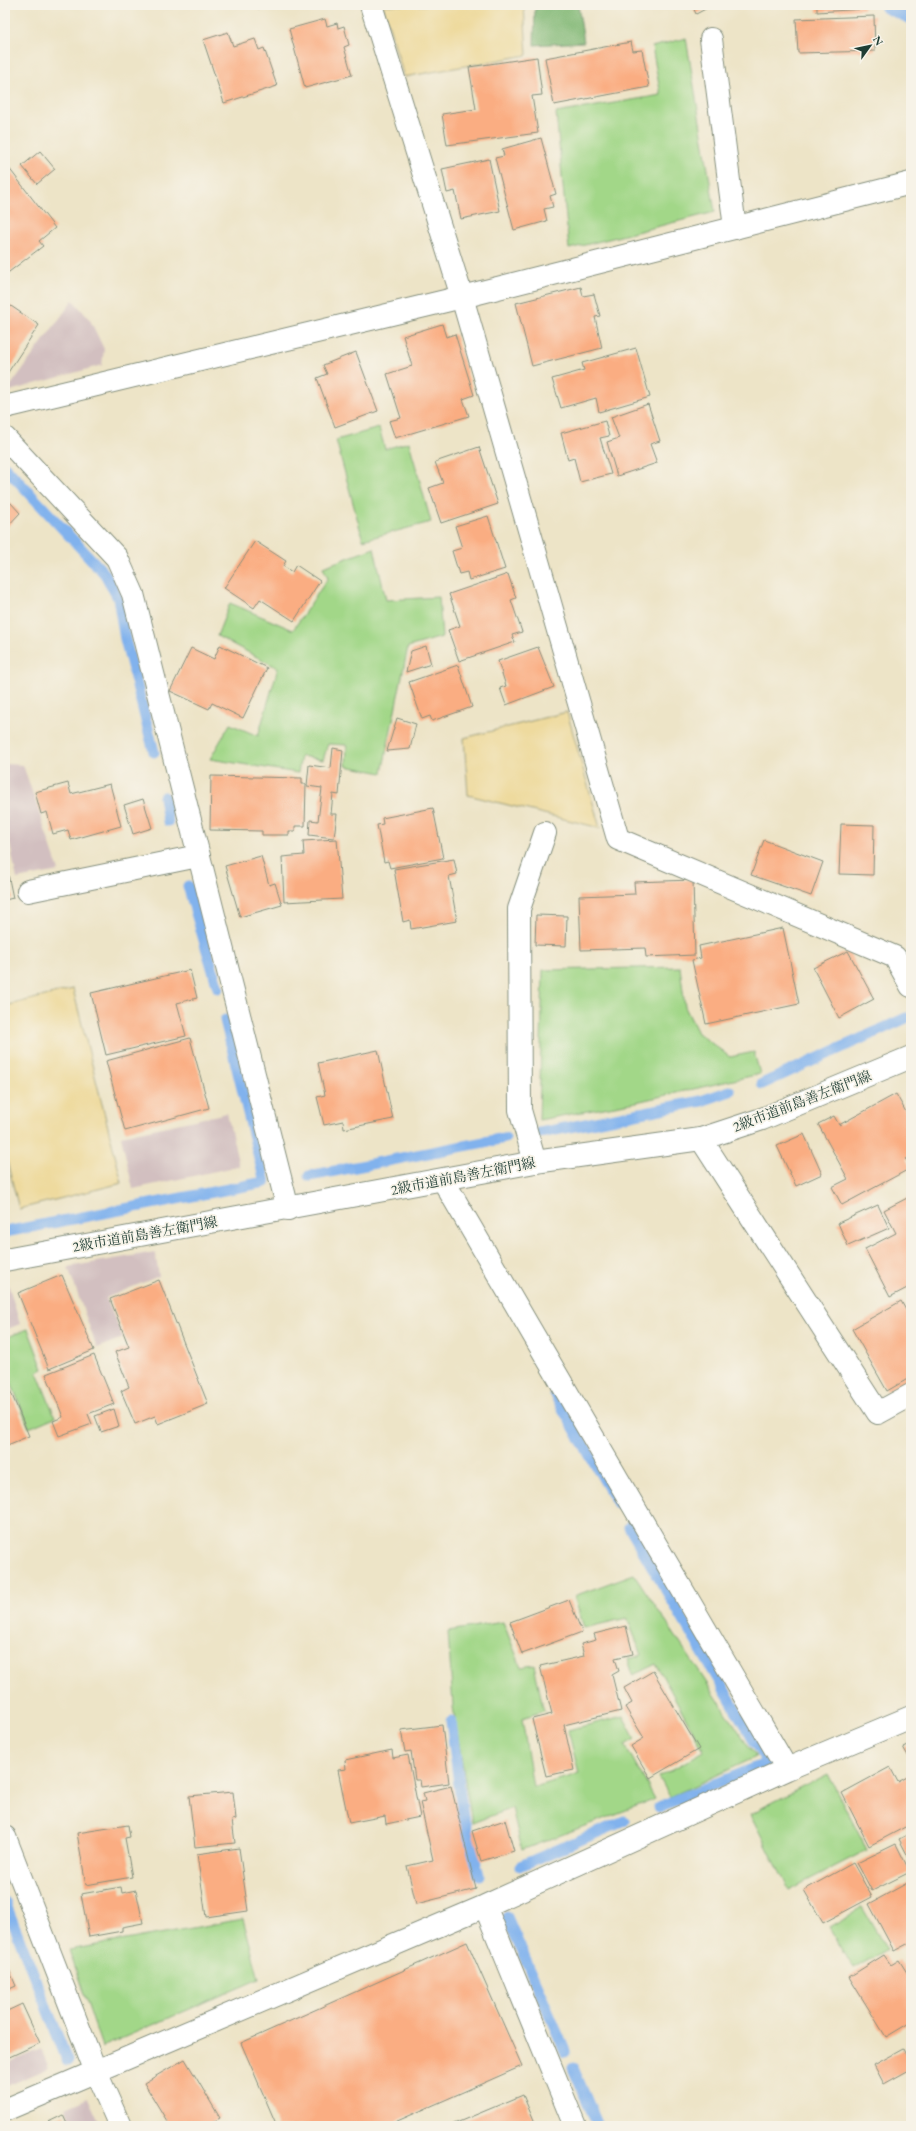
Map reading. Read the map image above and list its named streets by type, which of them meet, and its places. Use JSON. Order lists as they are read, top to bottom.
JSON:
{
  "streets": {
    "street": ["2級市道前島善左衛門線"]
  },
  "north": "top right"
}
